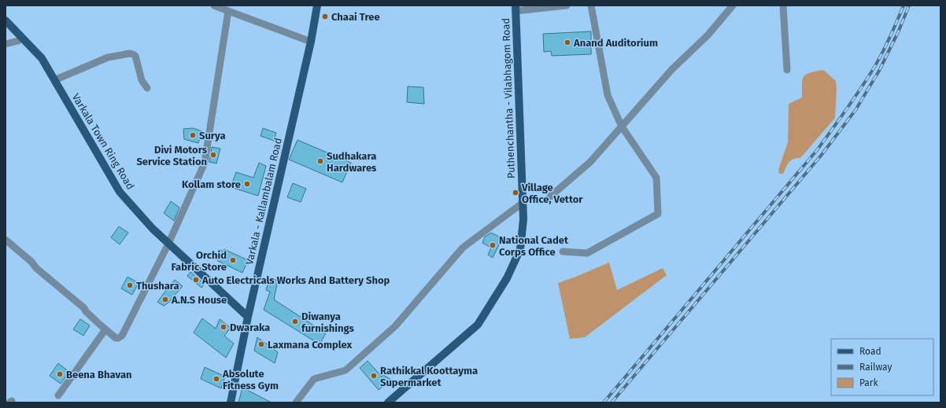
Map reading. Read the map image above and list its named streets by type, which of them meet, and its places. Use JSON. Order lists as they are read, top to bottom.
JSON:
{
  "streets": {
    "main road": ["Puthenchantha - Vilabhagom Road", "Varkala Town Ring Road", "Varkala - Kallambalam Road"]
  },
  "crossings": [
    ["Varkala Town Ring Road", "Varkala - Kallambalam Road"]
  ],
  "places": [
    "Chaai Tree",
    "Anand Auditorium",
    "Surya",
    "Divi Motors Service Station",
    "Sudhakara Hardwares",
    "Kollam store",
    "Village Office, Vettor",
    "National Cadet Corps Office",
    "Orchid Fabric Store",
    "Auto Electricals Works And Battery Shop",
    "Thushara",
    "A.N.S House",
    "Diwanya furnishings",
    "Dwaraka",
    "Laxmana Complex",
    "Beena Bhavan",
    "Rathikkal Koottayma Supermarket",
    "Absolute Fitness Gym"
  ],
  "legend": ["Road", "Railway", "Park"]
}
